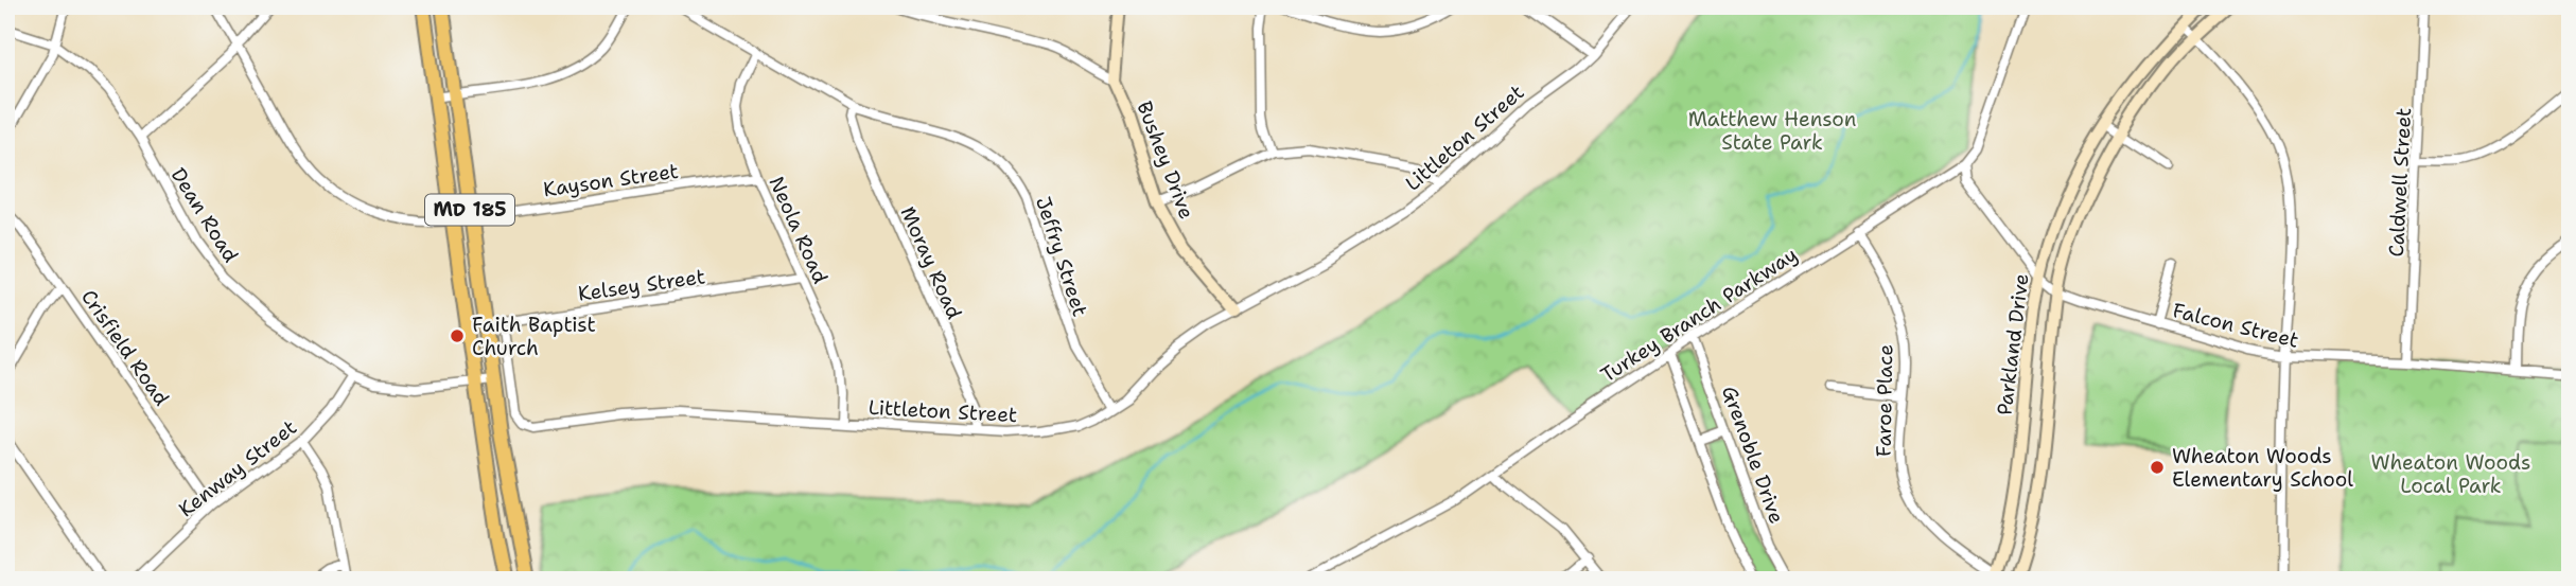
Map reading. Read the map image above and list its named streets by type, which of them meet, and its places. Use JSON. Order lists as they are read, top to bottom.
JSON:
{
  "streets": {
    "main road": ["MD 185"],
    "street": [
      "Littleton Street",
      "Bushey Drive",
      "Kayson Street",
      "Caldwell Street",
      "Dean Road",
      "Neola Road",
      "Jeffry Street",
      "Moray Road",
      "Kelsey Street",
      "Turkey Branch Parkway",
      "Falcon Street",
      "Parkland Drive",
      "Crisfield Road",
      "Faroe Place",
      "Grenoble Drive",
      "Kenway Street"
    ]
  },
  "crossings": [
    ["Littleton Street", "Bushey Drive"],
    ["Littleton Street", "Neola Road"],
    ["Littleton Street", "Jeffry Street"],
    ["Littleton Street", "Moray Road"],
    ["Littleton Street", "Kelsey Street"],
    ["Kayson Street", "MD 185"],
    ["Kayson Street", "Neola Road"],
    ["Caldwell Street", "Falcon Street"],
    ["MD 185", "Dean Road"],
    ["MD 185", "Kelsey Street"],
    ["Dean Road", "Kenway Street"],
    ["Neola Road", "Jeffry Street"],
    ["Neola Road", "Kelsey Street"],
    ["Jeffry Street", "Moray Road"],
    ["Turkey Branch Parkway", "Falcon Street"],
    ["Turkey Branch Parkway", "Faroe Place"],
    ["Turkey Branch Parkway", "Grenoble Drive"],
    ["Falcon Street", "Parkland Drive"],
    ["Parkland Drive", "Faroe Place"],
    ["Crisfield Road", "Kenway Street"]
  ],
  "parks": ["Matthew Henson State Park", "Wheaton Woods Local Park"],
  "places": ["Faith Baptist Church", "Wheaton Woods Elementary School"]
}
